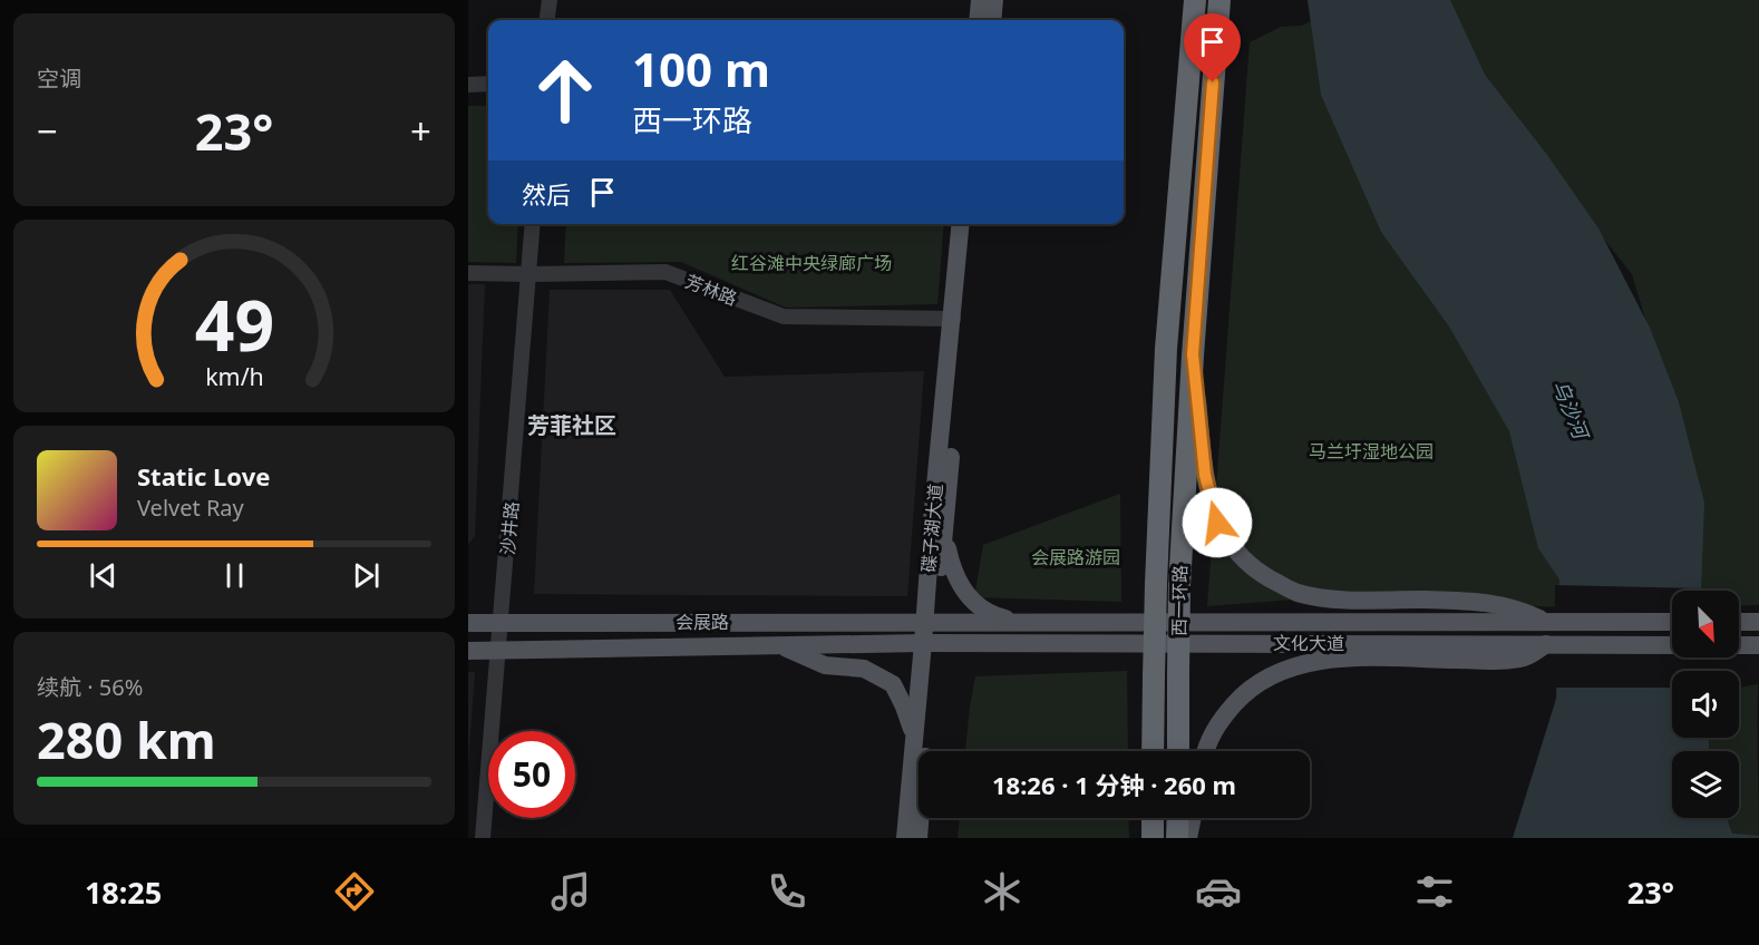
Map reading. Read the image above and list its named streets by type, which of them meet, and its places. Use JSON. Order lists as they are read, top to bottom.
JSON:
{
  "streets": {
    "highway": ["西一环路"],
    "main road": ["碟子湖大道", "会展路", "文化大道"],
    "street": ["芳林路", "沙井路"]
  },
  "crossings": [
    ["芳林路", "沙井路"],
    ["芳林路", "碟子湖大道"],
    ["沙井路", "会展路"],
    ["碟子湖大道", "会展路"],
    ["碟子湖大道", "文化大道"],
    ["会展路", "文化大道"]
  ],
  "districts": ["芳菲社区"],
  "water": ["乌沙河"],
  "parks": ["红谷滩中央绿廊广场", "马兰圩湿地公园", "会展路游园"],
  "north": "bottom right",
  "page": {
    "tile": [
      "空调",
      ["续航 · 56%", "280 km"]
    ],
    "turn": ["100 m", "西一环路"],
    "heat": ["−", "23°", "+"],
    "then": "然后",
    "song": ["Static Love", "Velvet Ray"],
    "limit": "50",
    "trip": "18:26 · 1 分钟 · 260 m",
    "tabs": ["18:25", "23°"],
    "gauge": ["49", "km/h"]
  }
}
